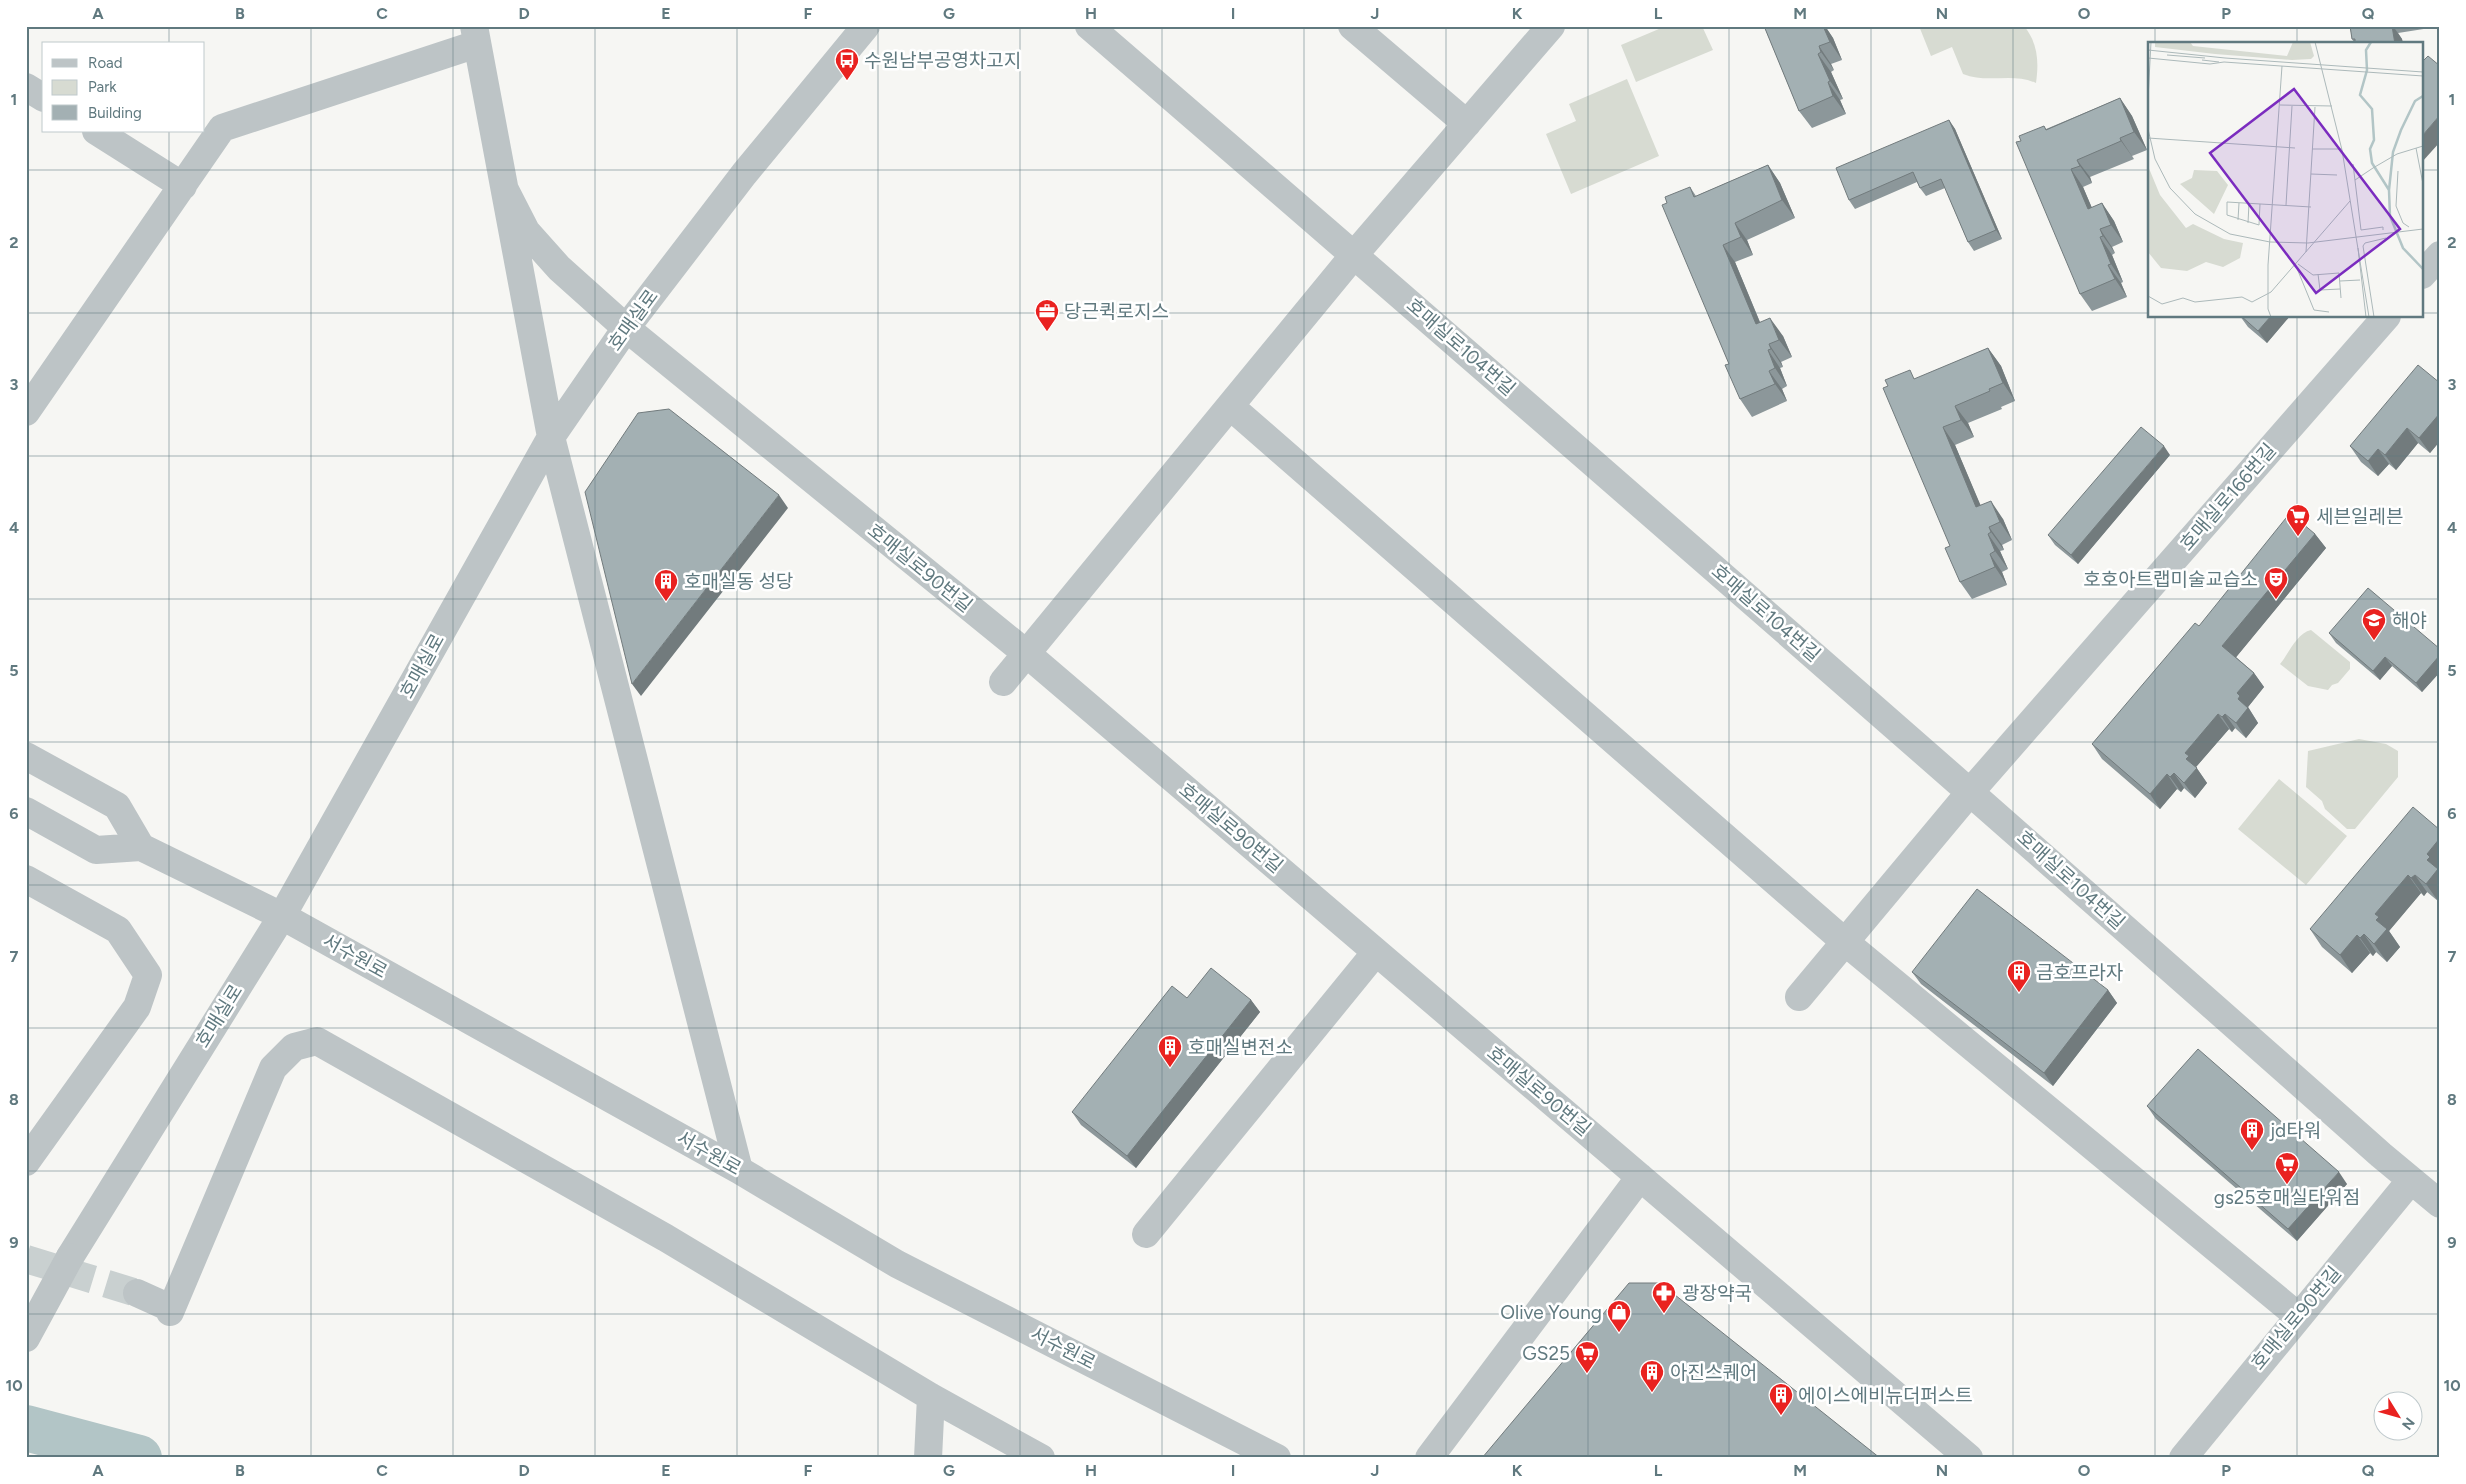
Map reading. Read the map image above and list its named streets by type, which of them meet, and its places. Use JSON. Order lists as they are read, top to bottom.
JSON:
{
  "streets": {
    "street": [
      "호매실로",
      "호매실로104번길",
      "호매실로166번길",
      "호매실로90번길",
      "서수원로"
    ]
  },
  "crossings": [
    ["호매실로", "호매실로90번길"],
    ["호매실로", "서수원로"],
    ["호매실로104번길", "호매실로166번길"],
    ["호매실로104번길", "호매실로90번길"]
  ],
  "places": {
    "bus stop": ["수원남부공영차고지"],
    "office": ["당근퀵로지스"],
    "supermarket": ["세븐일레븐", "gs25호매실타워점", "GS25"],
    "theatre": ["호호아트랩미술교습소"],
    "building": [
      "호매실동 성당",
      "금호프라자",
      "호매실변전소",
      "jd타워",
      "아진스퀘어",
      "에이스에비뉴더퍼스트"
    ],
    "school or university": ["해야"],
    "pharmacy": ["광장약국"],
    "shop": ["Olive Young"]
  },
  "legend": ["Road", "Park", "Building"],
  "north": "bottom right",
  "grid": {
    "columns": [
      "A",
      "B",
      "C",
      "D",
      "E",
      "F",
      "G",
      "H",
      "I",
      "J",
      "K",
      "L",
      "M",
      "N",
      "O",
      "P",
      "Q"
    ],
    "rows": [
      "1",
      "2",
      "3",
      "4",
      "5",
      "6",
      "7",
      "8",
      "9",
      "10"
    ]
  }
}
